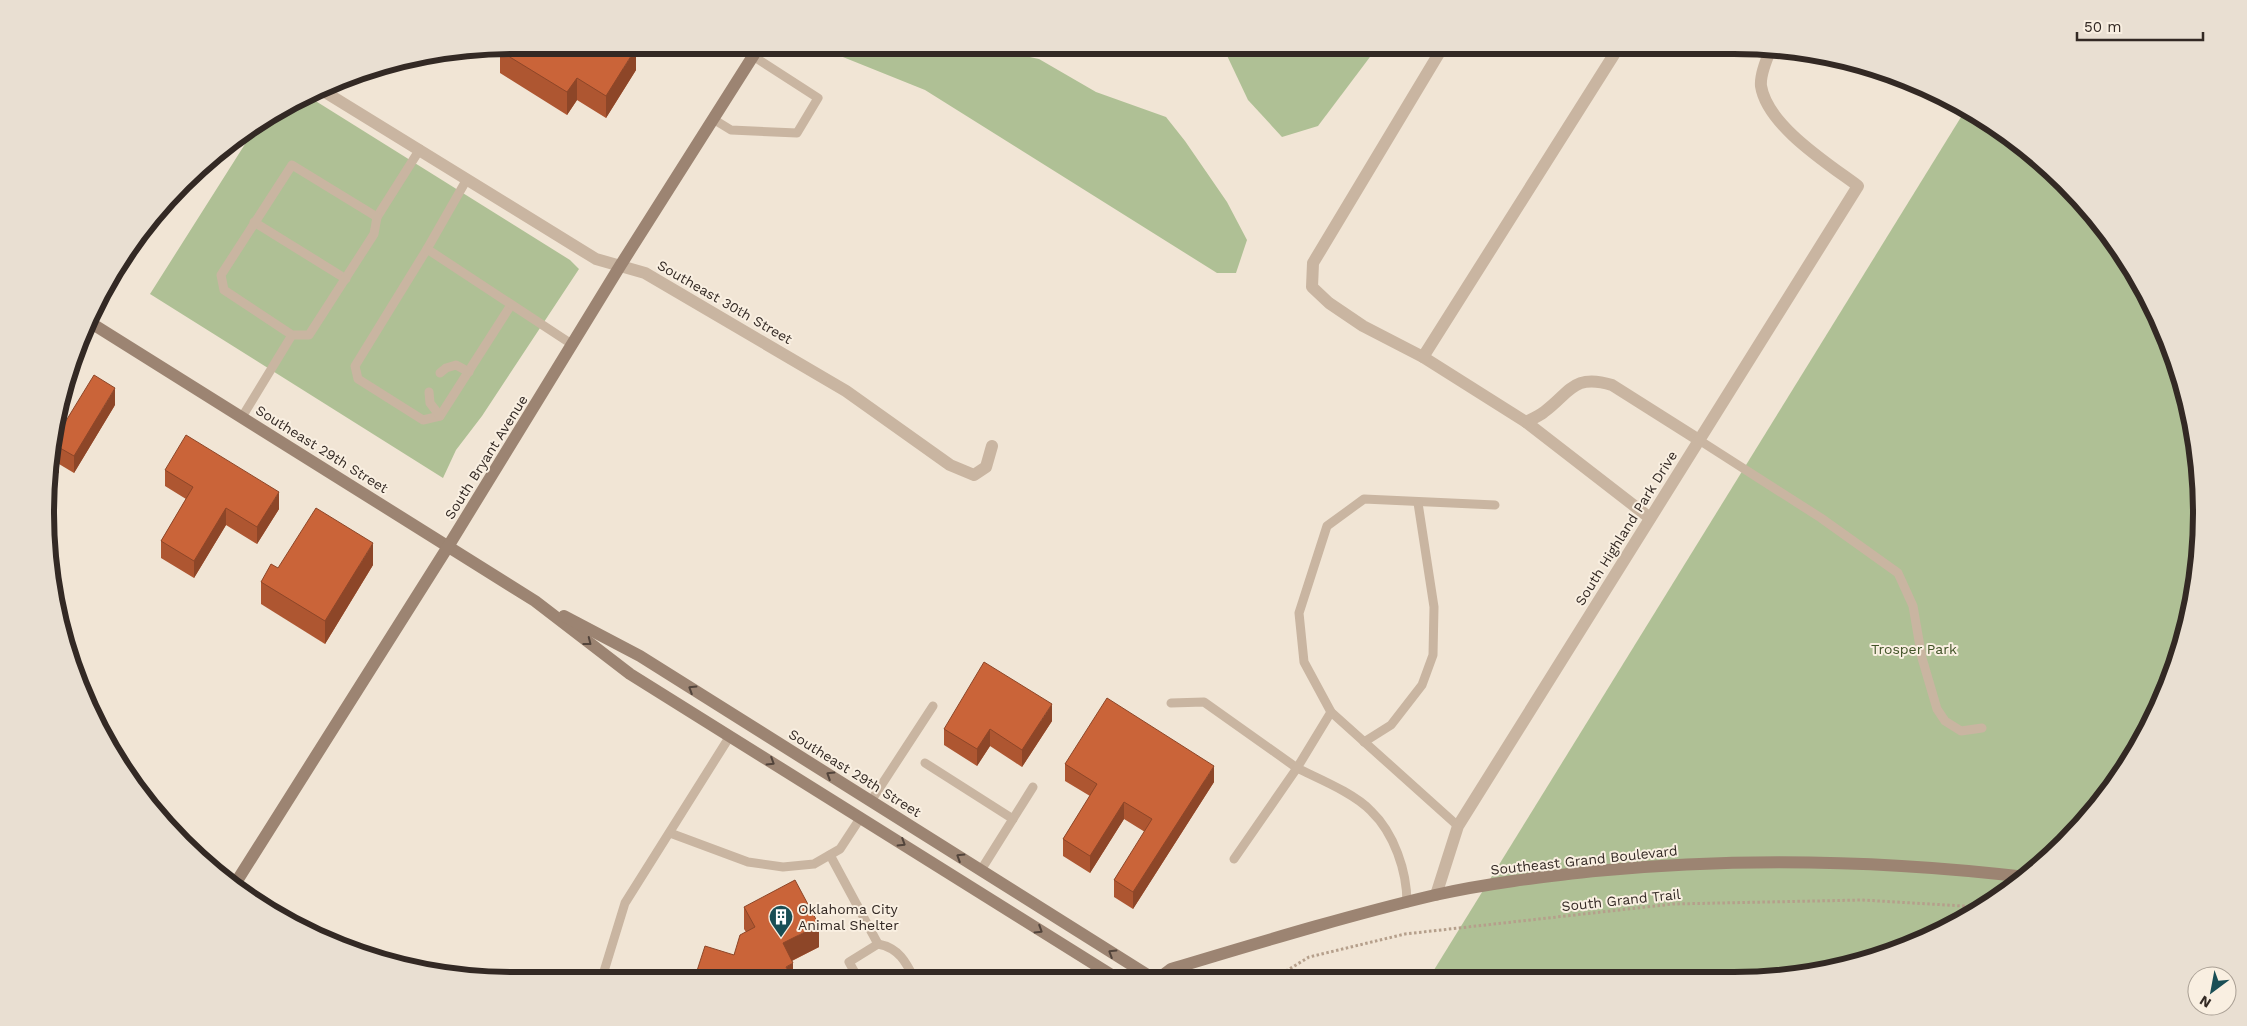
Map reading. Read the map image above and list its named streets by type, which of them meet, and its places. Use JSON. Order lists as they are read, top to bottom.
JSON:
{
  "streets": {
    "main road": ["Southeast 29th Street", "South Bryant Avenue", "Southeast Grand Boulevard"],
    "street": ["Southeast 30th Street", "South Highland Park Drive"],
    "path": ["South Grand Trail"]
  },
  "crossings": [
    ["Southeast 30th Street", "South Bryant Avenue"],
    ["Southeast 29th Street", "South Bryant Avenue"],
    ["South Highland Park Drive", "Southeast Grand Boulevard"]
  ],
  "parks": ["Trosper Park"],
  "places": {
    "building": ["Oklahoma City Animal Shelter"]
  },
  "scale_bar": "50 m",
  "north": "bottom left"
}
